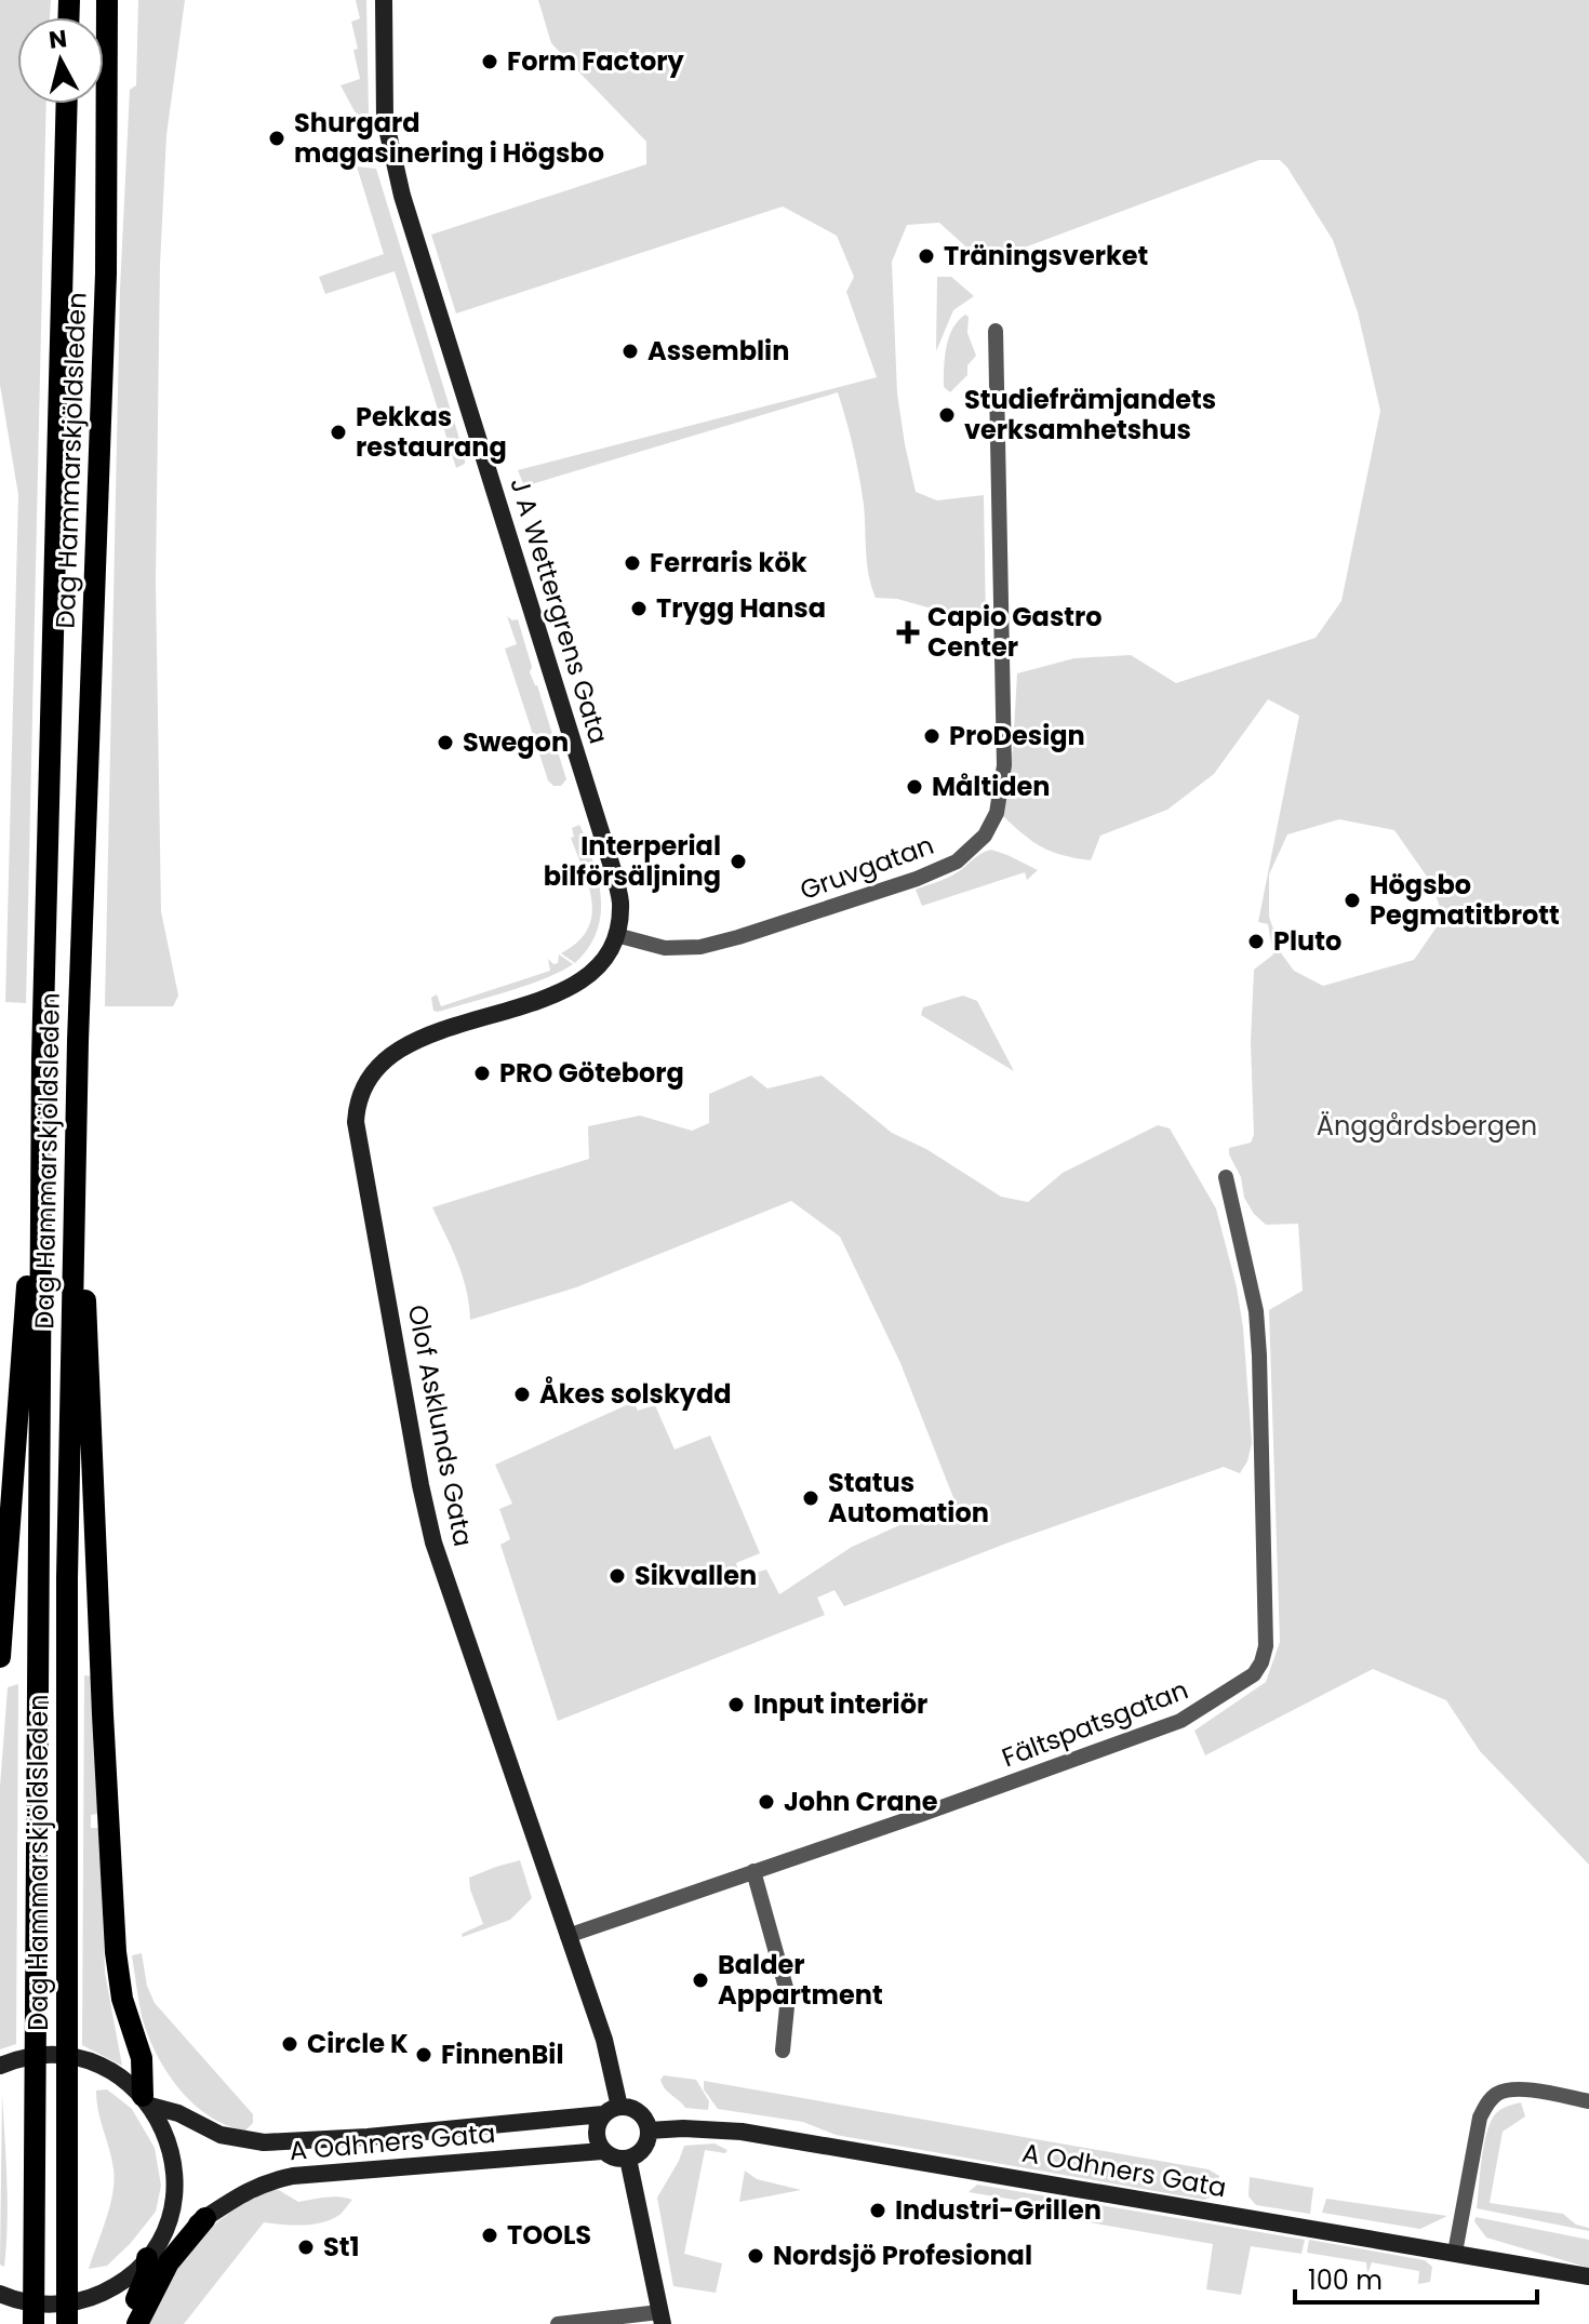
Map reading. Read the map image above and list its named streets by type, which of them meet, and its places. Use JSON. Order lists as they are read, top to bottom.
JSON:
{
  "streets": {
    "main road": ["Dag Hammarskjöldsleden"],
    "street": [
      "J A Wettergrens Gata",
      "Gruvgatan",
      "Olof Asklunds Gata",
      "Fältspatsgatan",
      "A Odhners Gata"
    ]
  },
  "crossings": [
    ["J A Wettergrens Gata", "Gruvgatan"],
    ["J A Wettergrens Gata", "Olof Asklunds Gata"],
    ["Gruvgatan", "Olof Asklunds Gata"],
    ["Olof Asklunds Gata", "Fältspatsgatan"],
    ["Olof Asklunds Gata", "A Odhners Gata"]
  ],
  "parks": ["Änggårdsbergen"],
  "places": {
    "other": [
      "Form Factory",
      "Shurgard magasinering i Högsbo",
      "Träningsverket",
      "Assemblin",
      "Studiefrämjandets verksamhetshus",
      "Pekkas restaurang",
      "Ferraris kök",
      "Trygg Hansa",
      "ProDesign",
      "Swegon",
      "Måltiden",
      "Interperial bilförsäljning",
      "Högsbo Pegmatitbrott",
      "Pluto",
      "PRO Göteborg",
      "Åkes solskydd",
      "Status Automation",
      "Sikvallen",
      "Input interiör",
      "John Crane",
      "Balder Appartment",
      "Circle K",
      "FinnenBil",
      "Industri-Grillen",
      "TOOLS",
      "St1",
      "Nordsjö Profesional"
    ],
    "health": ["Capio Gastro Center"]
  },
  "scale_bar": "100 m",
  "north": "top"
}
